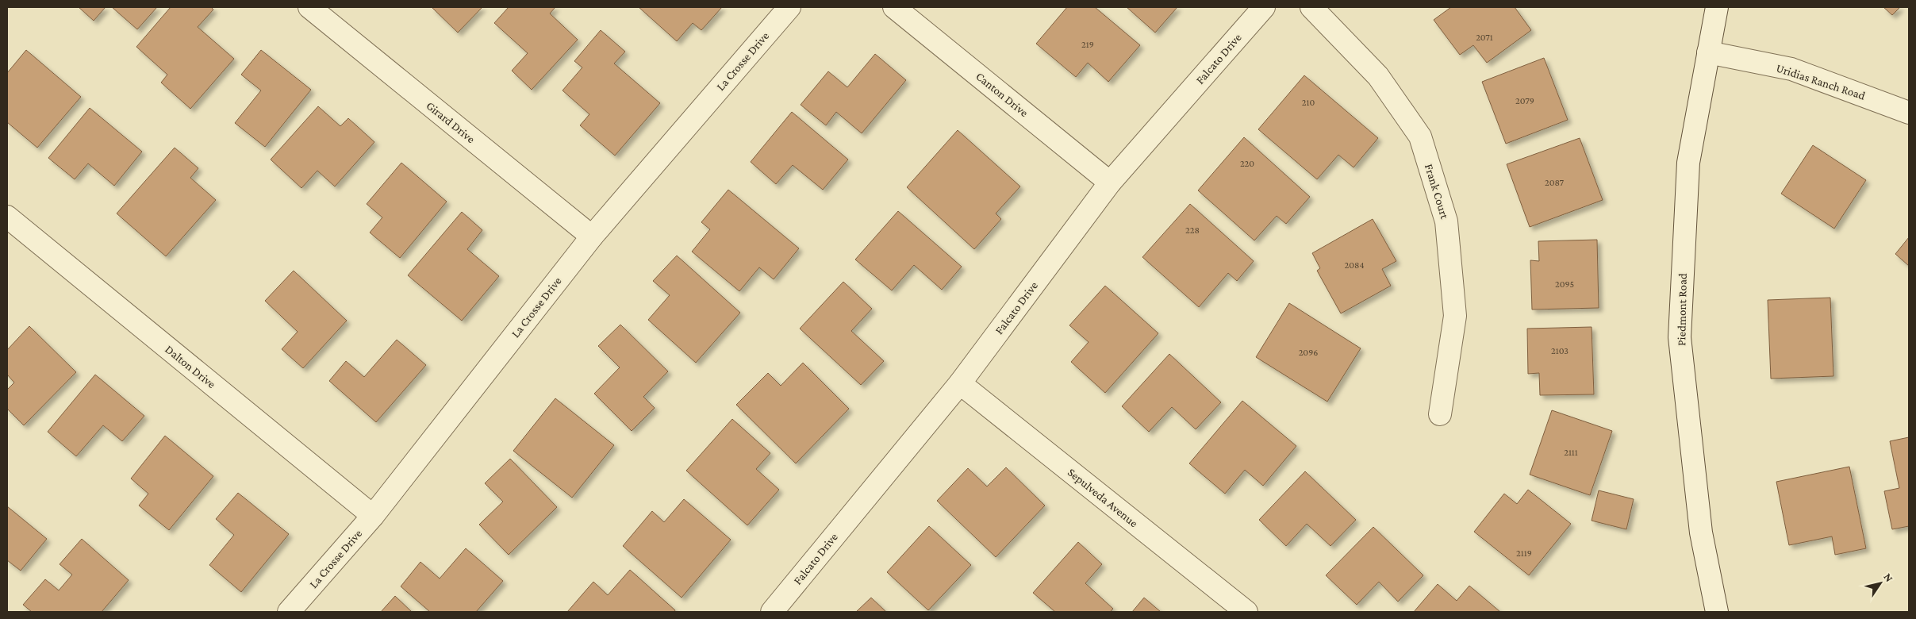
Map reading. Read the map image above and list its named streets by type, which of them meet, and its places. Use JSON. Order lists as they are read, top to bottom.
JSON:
{
  "streets": {
    "street": [
      "Falcato Drive",
      "La Crosse Drive",
      "Uridias Ranch Road",
      "Canton Drive",
      "Girard Drive",
      "Frank Court",
      "Piedmont Road",
      "Dalton Drive",
      "Sepulveda Avenue"
    ]
  },
  "crossings": [
    ["Falcato Drive", "Canton Drive"],
    ["Falcato Drive", "Sepulveda Avenue"],
    ["La Crosse Drive", "Girard Drive"],
    ["La Crosse Drive", "Dalton Drive"],
    ["Uridias Ranch Road", "Piedmont Road"]
  ],
  "house_numbers": [
    "2071",
    "219",
    "2079",
    "210",
    "220",
    "2087",
    "228",
    "2084",
    "2095",
    "2103",
    "2096",
    "2111",
    "2119"
  ],
  "north": "top right"
}
